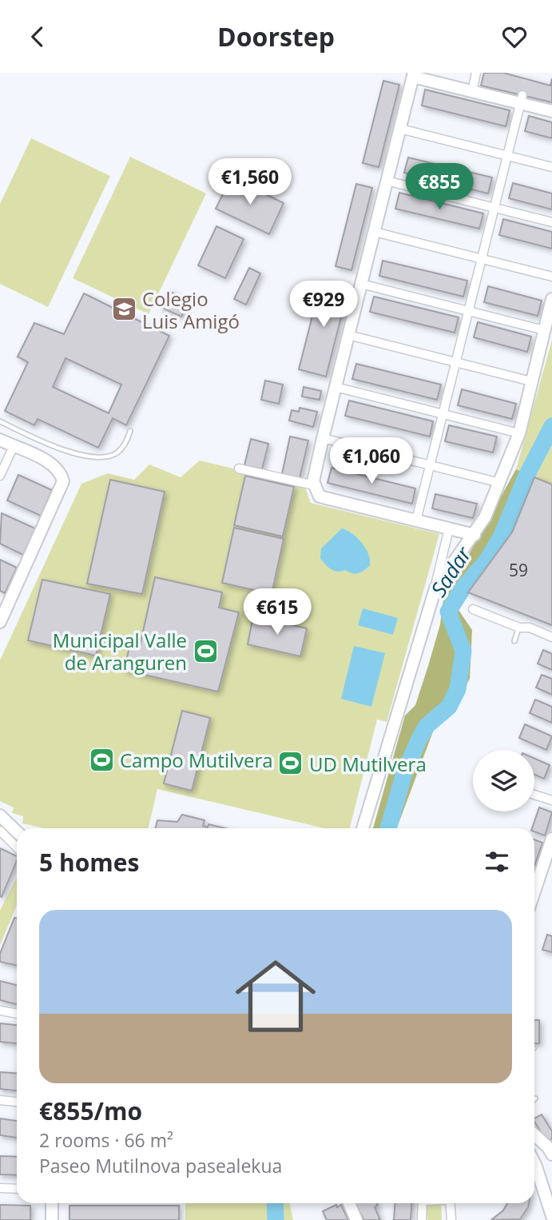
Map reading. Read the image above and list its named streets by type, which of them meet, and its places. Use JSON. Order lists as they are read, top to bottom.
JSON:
{
  "water": ["Sadar"],
  "places": {
    "school or university": ["Colegio Luis Amigó"],
    "sports": ["Municipal Valle de Aranguren", "Campo Mutilvera", "UD Mutilvera"]
  },
  "house_numbers": ["59"],
  "page": {
    "header": "Doorstep",
    "price": [
      "€1,560",
      "€855",
      "€929",
      "€1,060",
      "€615"
    ],
    "heading": "5 homes",
    "list": [
      {
        "name": "€855/mo",
        "note": "2 rooms · 66 m² · Paseo Mutilnova pasealekua"
      }
    ]
  }
}
